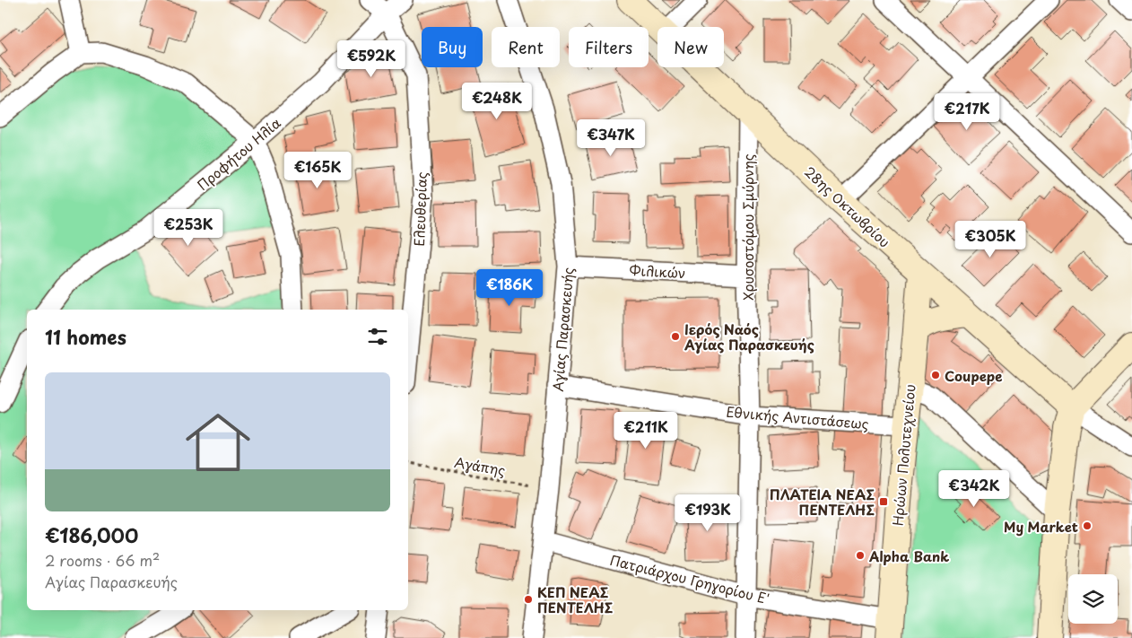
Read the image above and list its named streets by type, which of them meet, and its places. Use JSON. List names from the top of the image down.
{
  "streets": {
    "main road": ["28ης Οκτωβρίου", "Ηρώων Πολυτεχνείου"],
    "street": [
      "Προφήτου Ηλία",
      "Ελευθερίας",
      "Χρυσοστόμου Σμύρνης",
      "Φιλικών",
      "Αγίας Παρασκευής",
      "Εθνικής Αντιστάσεως",
      "Πατριάρχου Γρηγορίου Ε'"
    ],
    "path": ["Αγάπης"]
  },
  "crossings": [
    ["Προφήτου Ηλία", "Ελευθερίας"],
    ["28ης Οκτωβρίου", "Χρυσοστόμου Σμύρνης"],
    ["28ης Οκτωβρίου", "Ηρώων Πολυτεχνείου"],
    ["Χρυσοστόμου Σμύρνης", "Φιλικών"],
    ["Χρυσοστόμου Σμύρνης", "Εθνικής Αντιστάσεως"],
    ["Χρυσοστόμου Σμύρνης", "Πατριάρχου Γρηγορίου Ε'"],
    ["Φιλικών", "Αγίας Παρασκευής"],
    ["Αγίας Παρασκευής", "Εθνικής Αντιστάσεως"],
    ["Αγίας Παρασκευής", "Αγάπης"],
    ["Αγίας Παρασκευής", "Πατριάρχου Γρηγορίου Ε'"],
    ["Εθνικής Αντιστάσεως", "Ηρώων Πολυτεχνείου"],
    ["Ηρώων Πολυτεχνείου", "Πατριάρχου Γρηγορίου Ε'"]
  ],
  "places": {
    "other": [
      "Ιερός Ναός Αγίας Παρασκευής",
      "Coupepe",
      "My Market",
      "Alpha Bank",
      "ΚΕΠ ΝΕΑΣ ΠΕΝΤΕΛΗΣ"
    ],
    "transit": ["ΠΛΑΤΕΙΑ ΝΕΑΣ ΠΕΝΤΕΛΗΣ"]
  },
  "page": {
    "chip": [
      "Buy",
      "Rent",
      "Filters",
      "New"
    ],
    "price": [
      "€592K",
      "€248K",
      "€217K",
      "€347K",
      "€165K",
      "€253K",
      "€305K",
      "€186K",
      "€211K",
      "€342K",
      "€193K"
    ],
    "heading": "11 homes",
    "list": [
      {
        "name": "€186,000",
        "note": "2 rooms · 66 m² · Αγίας Παρασκευής"
      }
    ]
  }
}
